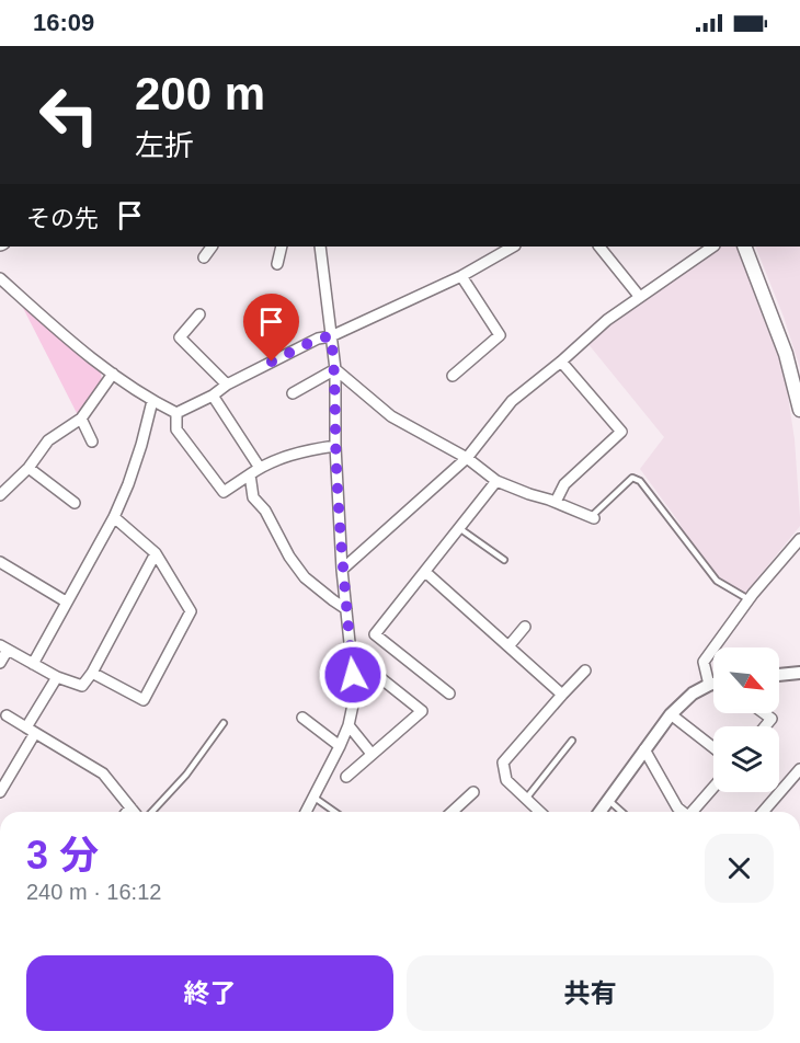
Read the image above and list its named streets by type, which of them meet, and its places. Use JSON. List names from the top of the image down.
{
  "north": "bottom right",
  "page": {
    "status": "16:09",
    "turn": ["200 m", "左折"],
    "then": "その先",
    "heading": ["3 分", "240 m · 16:12"],
    "buttons": ["終了", "共有"]
  }
}
